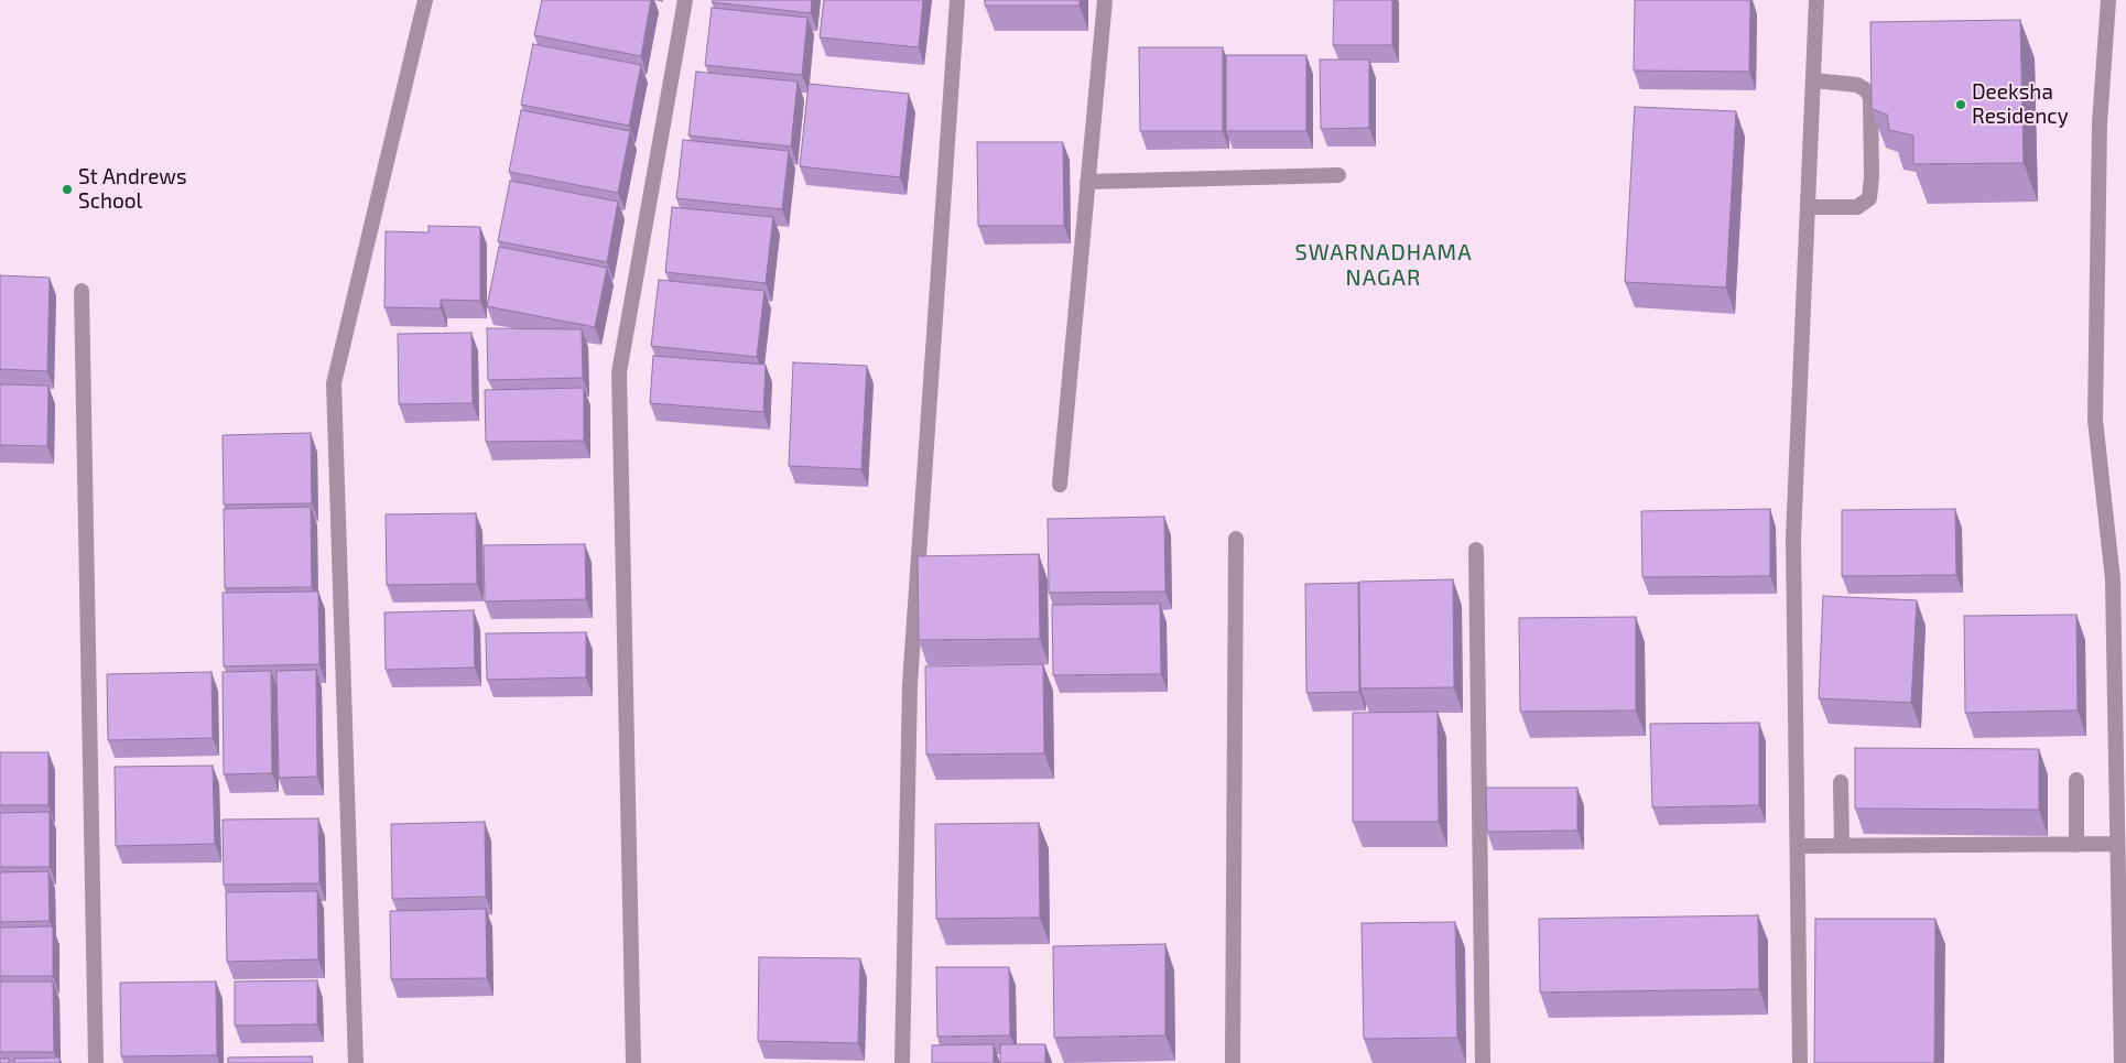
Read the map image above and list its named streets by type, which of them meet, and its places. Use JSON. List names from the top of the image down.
{
  "districts": ["SWARNADHAMA NAGAR"],
  "places": ["Deeksha Residency", "St Andrews School"]
}
